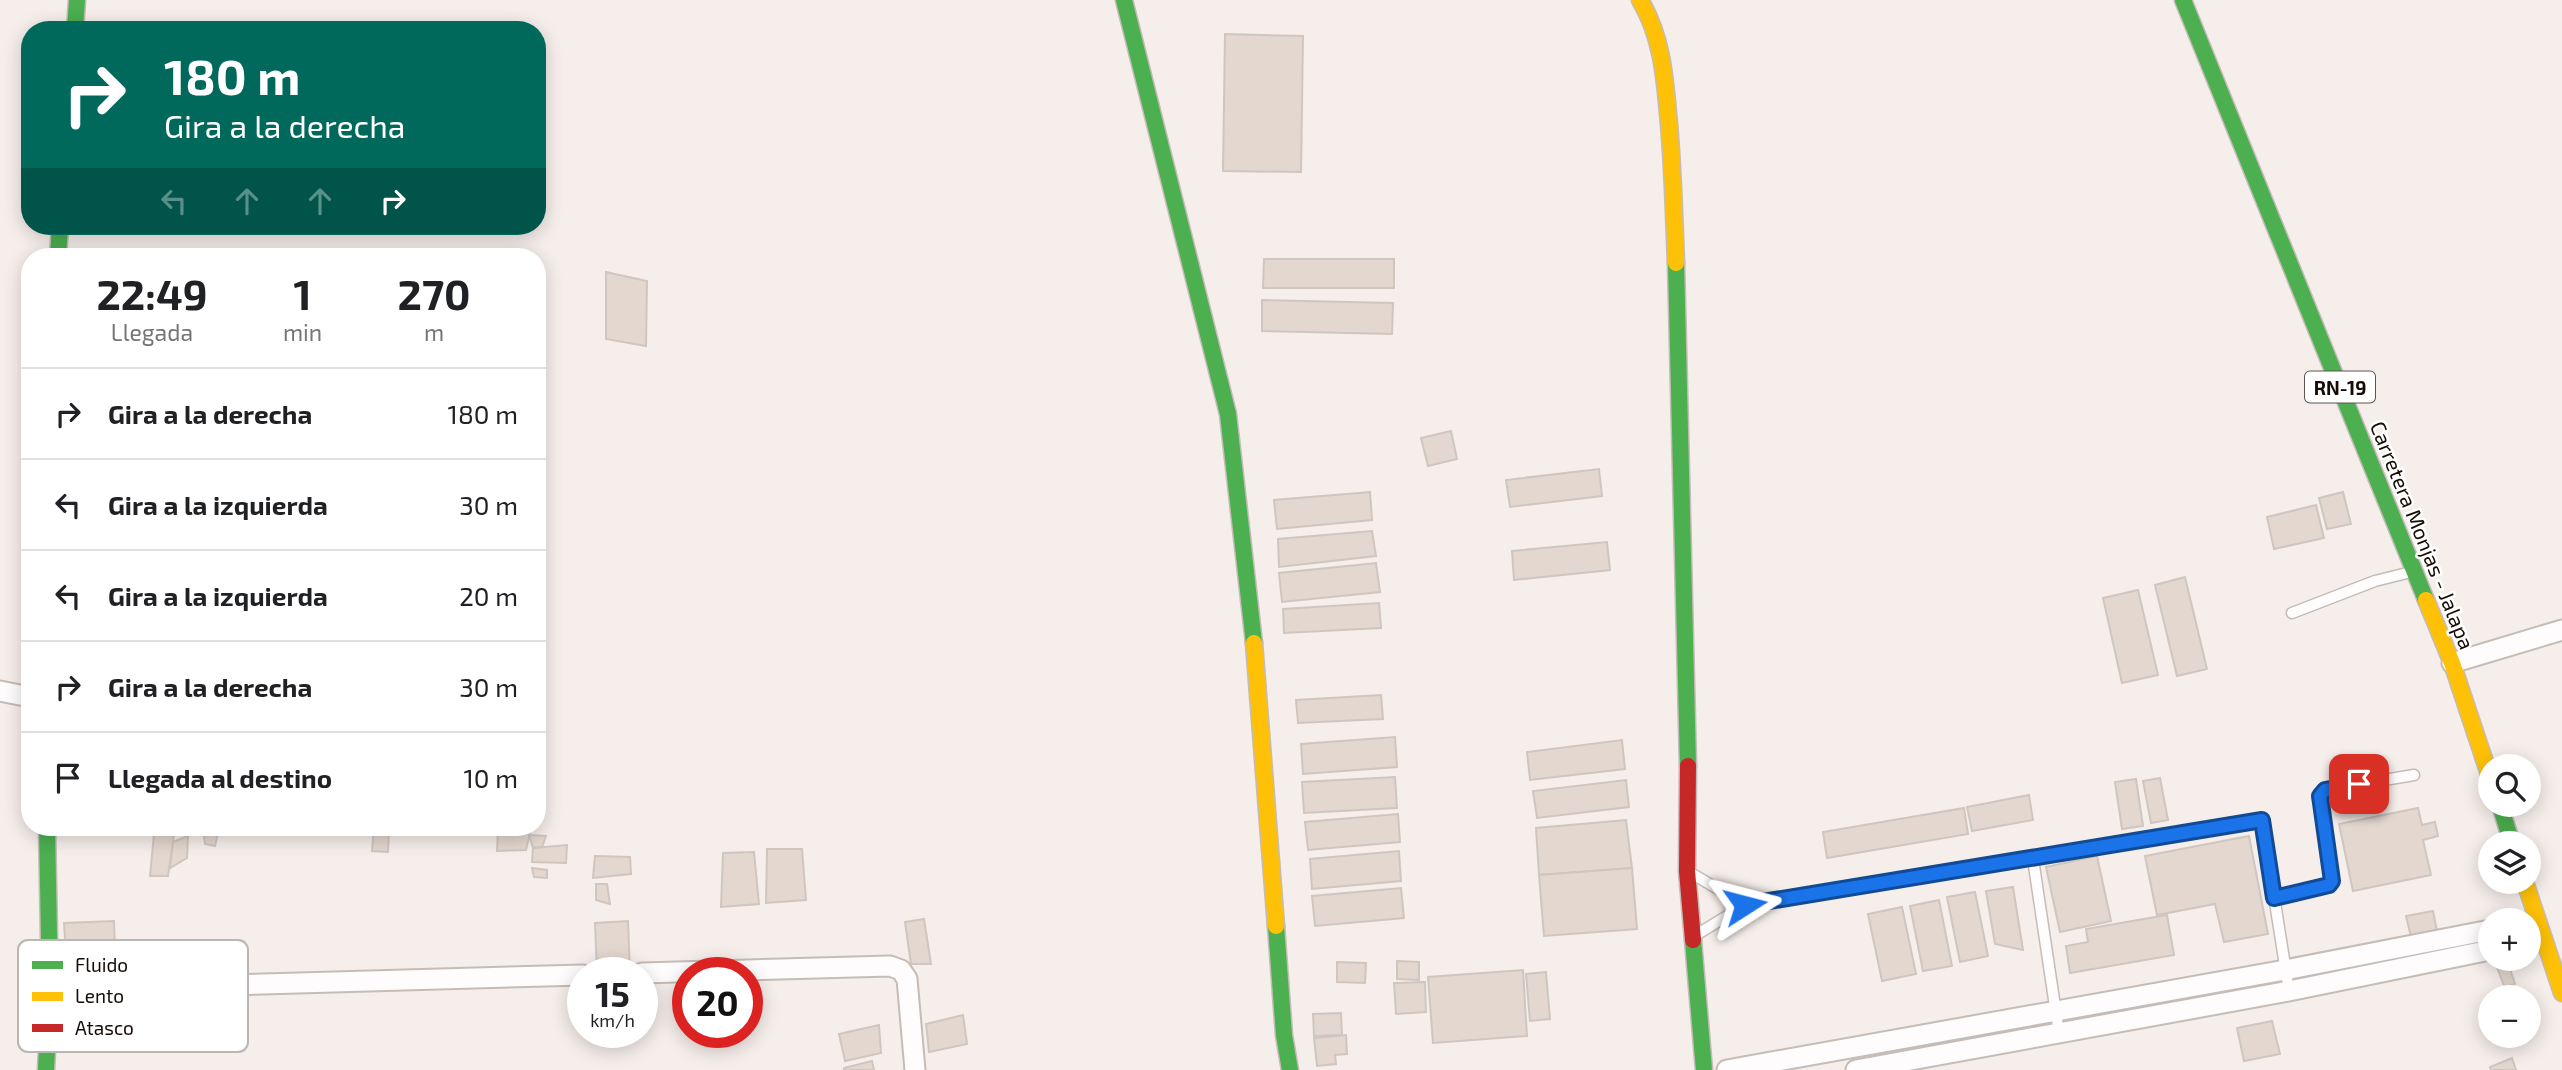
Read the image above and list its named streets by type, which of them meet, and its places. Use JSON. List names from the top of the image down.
{
  "streets": {
    "street": ["RN-19", "Carretera Monjas - Jalapa"]
  },
  "legend": ["Fluido", "Lento", "Atasco"],
  "page": {
    "turn": ["180 m", "Gira a la derecha"],
    "eta": [
      "22:49",
      "Llegada",
      "1",
      "min",
      "270",
      "m"
    ],
    "list": [
      {
        "name": "Gira a la derecha",
        "value": "180 m"
      },
      {
        "name": "Gira a la izquierda",
        "value": "30 m"
      },
      {
        "name": "Gira a la izquierda",
        "value": "20 m"
      },
      {
        "name": "Gira a la derecha",
        "value": "30 m"
      },
      {
        "name": "Llegada al destino",
        "value": "10 m"
      }
    ],
    "map_buttons": ["+", "−"],
    "speed": "15 km/h",
    "limit": "20"
  }
}
